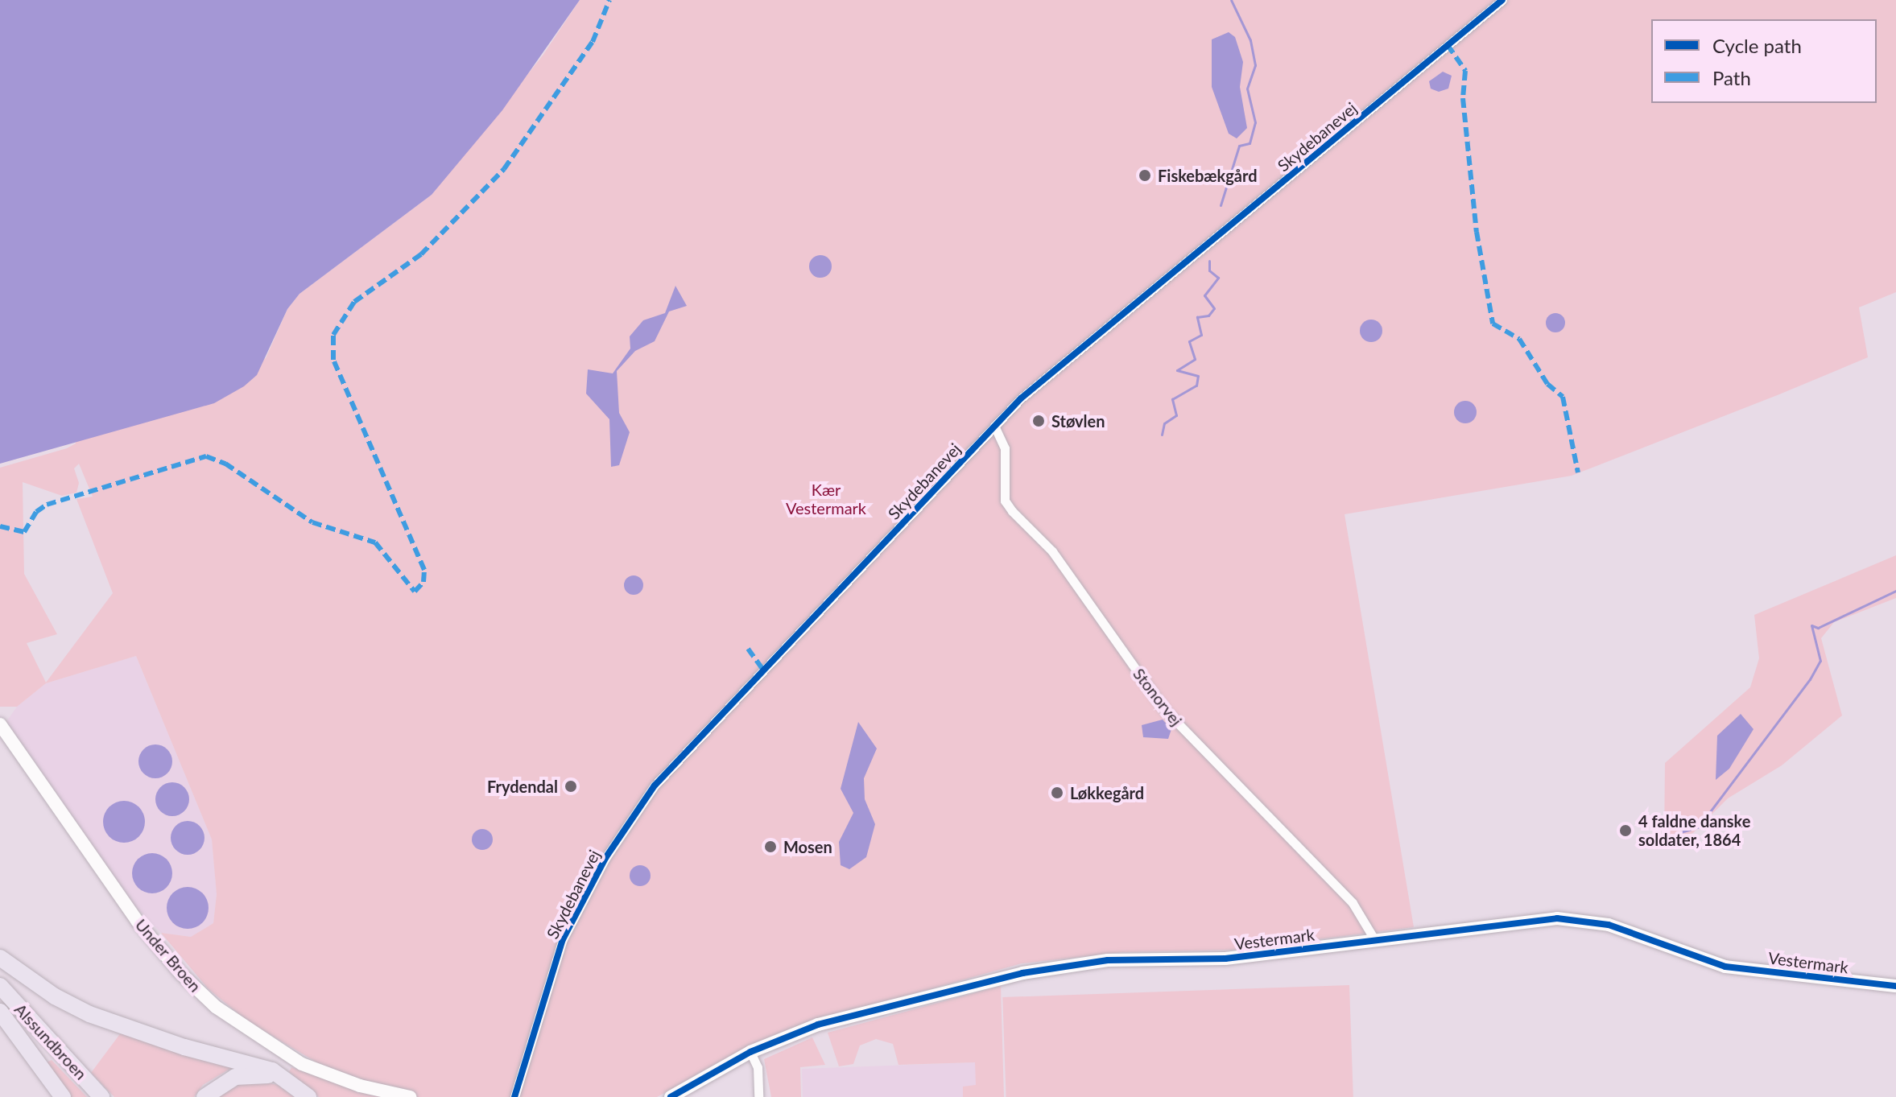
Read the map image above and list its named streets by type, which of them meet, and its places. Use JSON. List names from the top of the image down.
{
  "streets": {
    "highway": ["Alssundbroen"],
    "street": [
      "Skydebanevej",
      "Stonorvej",
      "Vestermark",
      "Under Broen"
    ]
  },
  "crossings": [
    ["Skydebanevej", "Stonorvej"],
    ["Stonorvej", "Vestermark"]
  ],
  "parks": ["Kær Vestermark"],
  "places": [
    "Fiskebækgård",
    "Støvlen",
    "Frydendal",
    "Løkkegård",
    "4 faldne danske soldater, 1864",
    "Mosen"
  ],
  "legend": ["Cycle path", "Path"]
}
